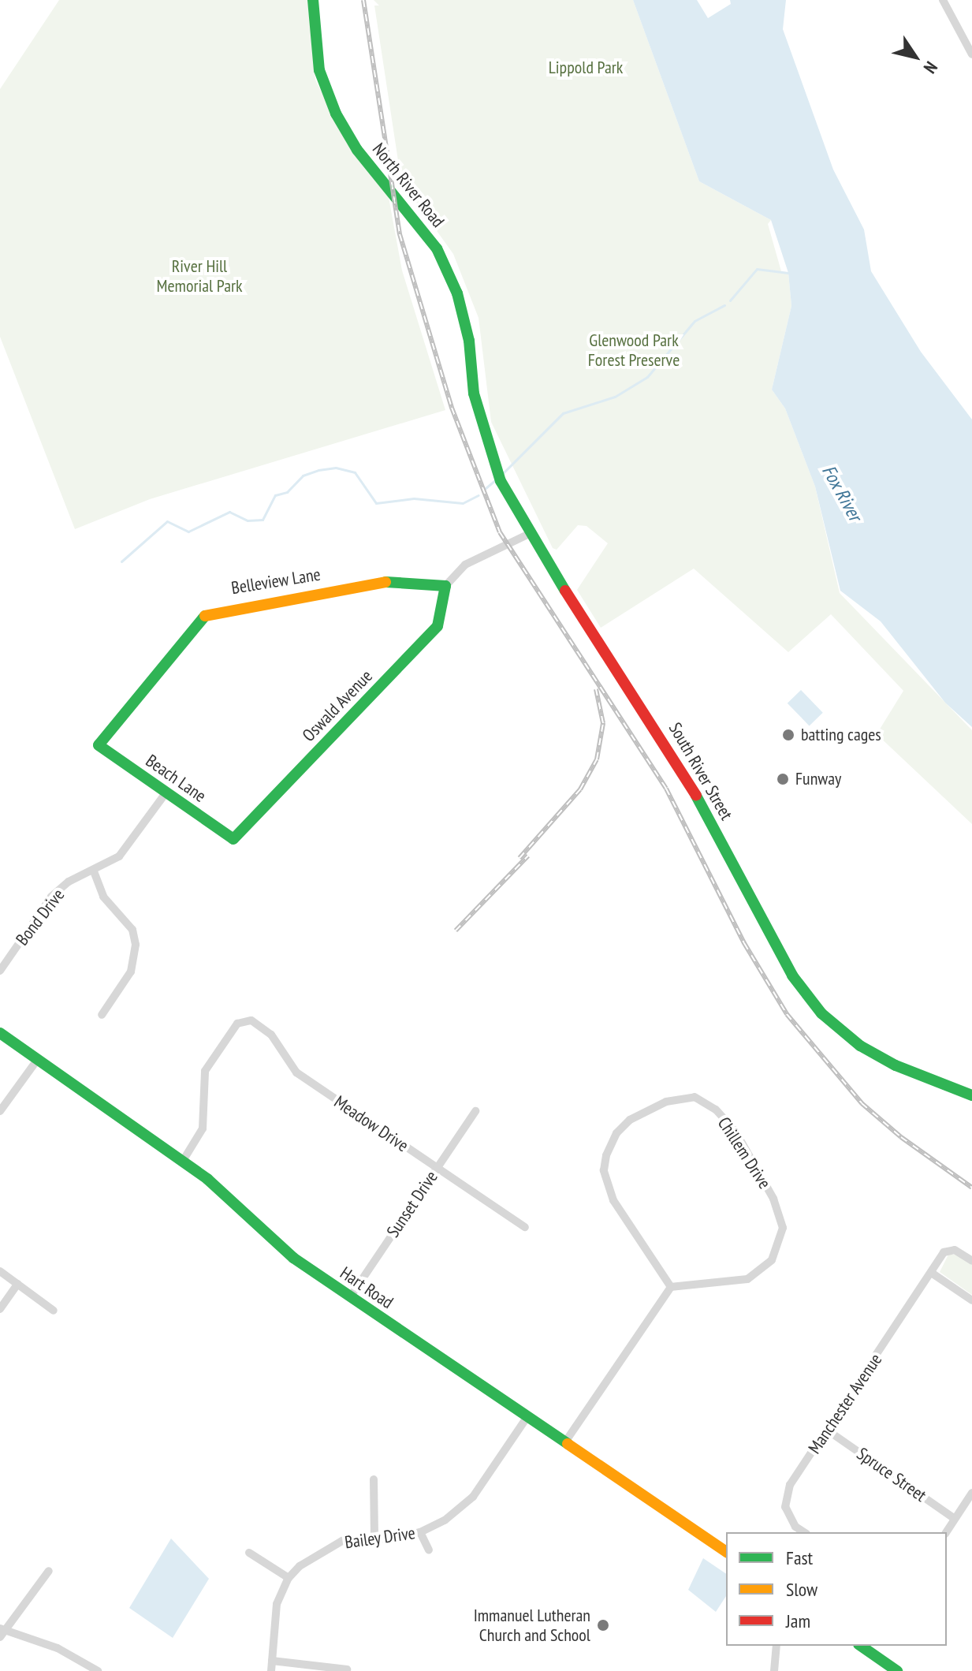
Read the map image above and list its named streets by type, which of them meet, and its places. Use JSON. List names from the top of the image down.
{
  "streets": {
    "street": [
      "North River Road",
      "Belleview Lane",
      "Oswald Avenue",
      "South River Street",
      "Beach Lane",
      "Bond Drive",
      "Meadow Drive",
      "Chillem Drive",
      "Sunset Drive",
      "Hart Road",
      "Manchester Avenue",
      "Spruce Street",
      "Bailey Drive"
    ]
  },
  "crossings": [
    ["North River Road", "South River Street"],
    ["Belleview Lane", "Oswald Avenue"],
    ["Belleview Lane", "Beach Lane"],
    ["Oswald Avenue", "Beach Lane"],
    ["Beach Lane", "Bond Drive"],
    ["Meadow Drive", "Sunset Drive"],
    ["Meadow Drive", "Hart Road"],
    ["Sunset Drive", "Hart Road"],
    ["Hart Road", "Bailey Drive"],
    ["Manchester Avenue", "Spruce Street"]
  ],
  "water": ["Fox River"],
  "parks": ["Lippold Park", "River Hill Memorial Park", "Glenwood Park Forest Preserve"],
  "places": ["batting cages", "Funway", "Immanuel Lutheran Church and School"],
  "legend": ["Fast", "Slow", "Jam"],
  "north": "bottom right"
}
